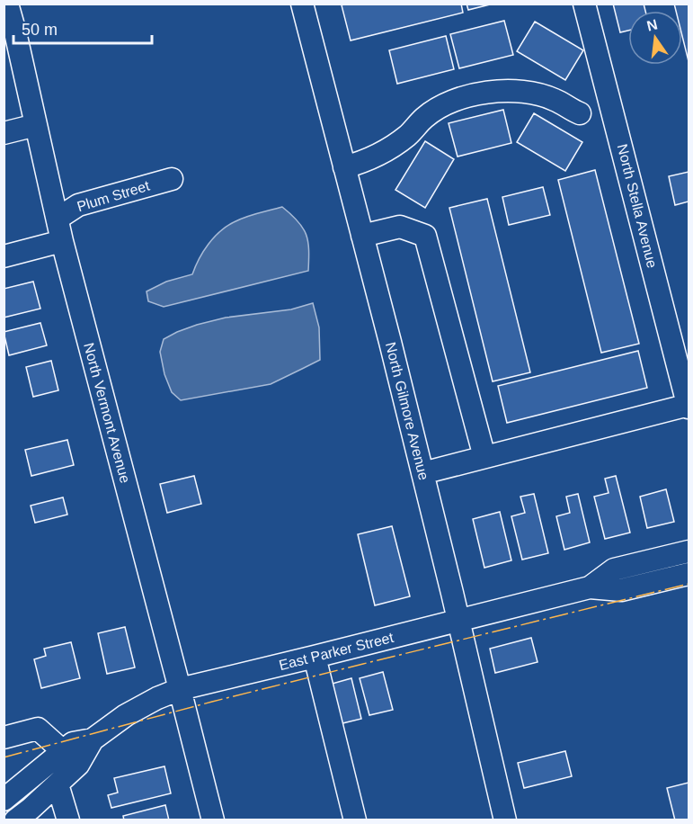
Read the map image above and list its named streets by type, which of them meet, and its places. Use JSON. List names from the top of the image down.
{
  "streets": {
    "street": [
      "Plum Street",
      "North Stella Avenue",
      "North Gilmore Avenue",
      "North Vermont Avenue",
      "East Parker Street"
    ]
  },
  "crossings": [
    ["Plum Street", "North Vermont Avenue"],
    ["North Gilmore Avenue", "East Parker Street"],
    ["North Vermont Avenue", "East Parker Street"]
  ],
  "scale_bar": "50 m",
  "north": "top"
}
